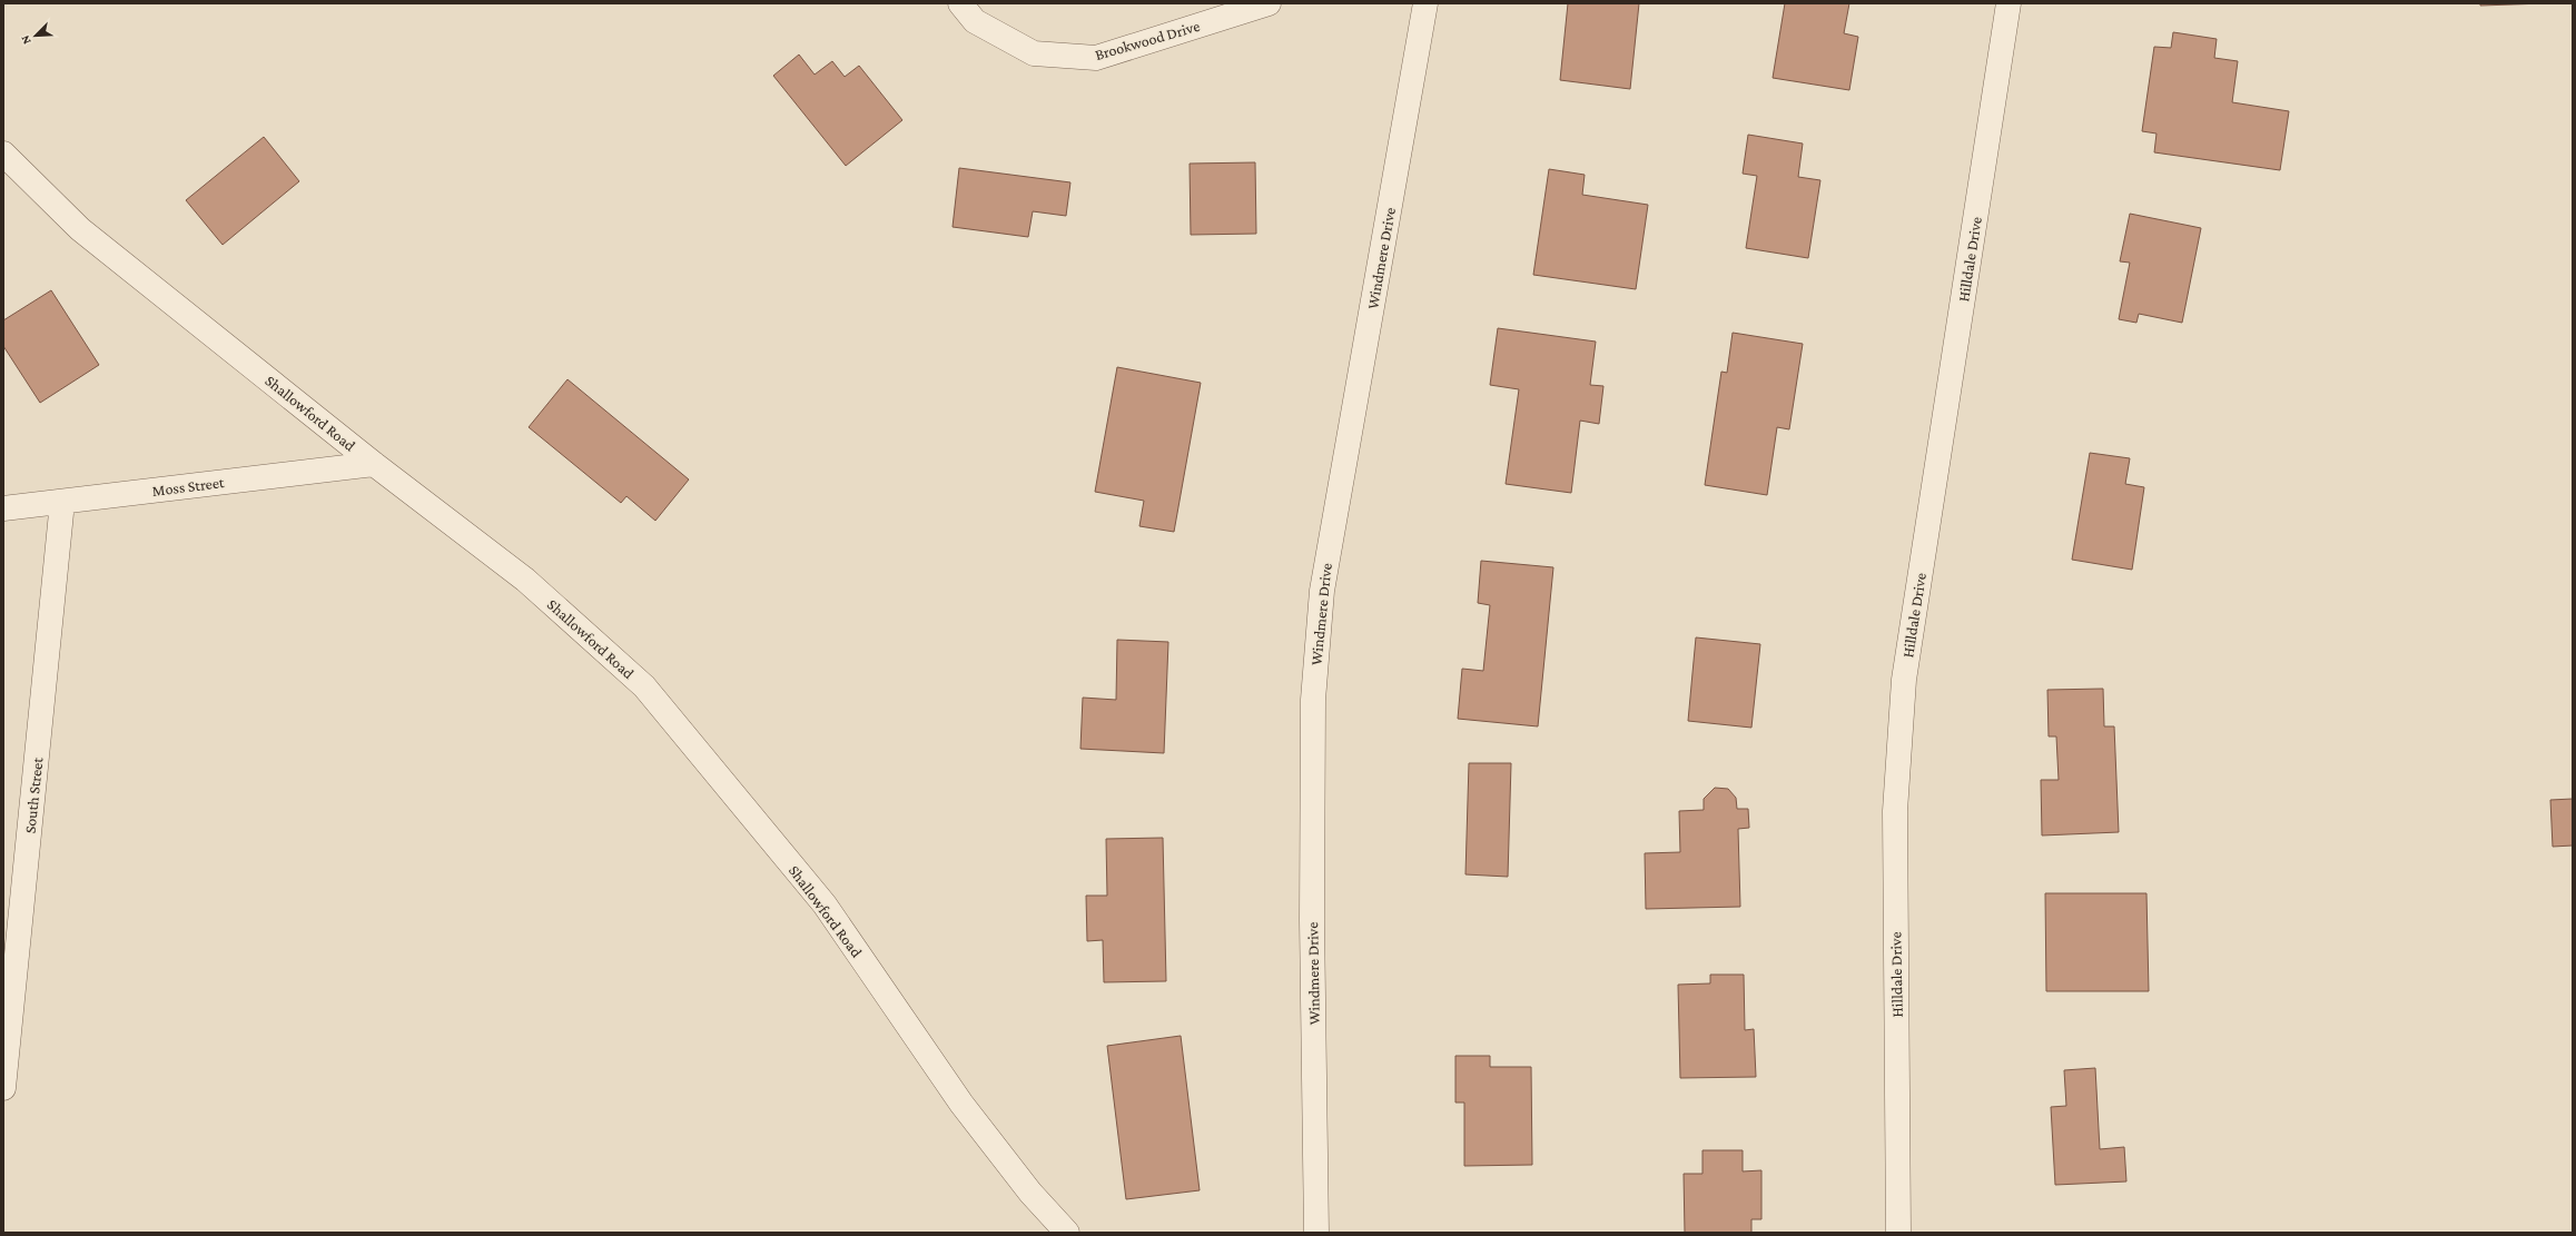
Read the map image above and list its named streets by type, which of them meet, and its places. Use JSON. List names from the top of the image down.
{
  "streets": {
    "street": [
      "Brookwood Drive",
      "Windmere Drive",
      "Hilldale Drive",
      "Shallowford Road",
      "Moss Street",
      "South Street"
    ]
  },
  "crossings": [
    ["Shallowford Road", "Moss Street"],
    ["Moss Street", "South Street"]
  ],
  "north": "bottom left"
}
